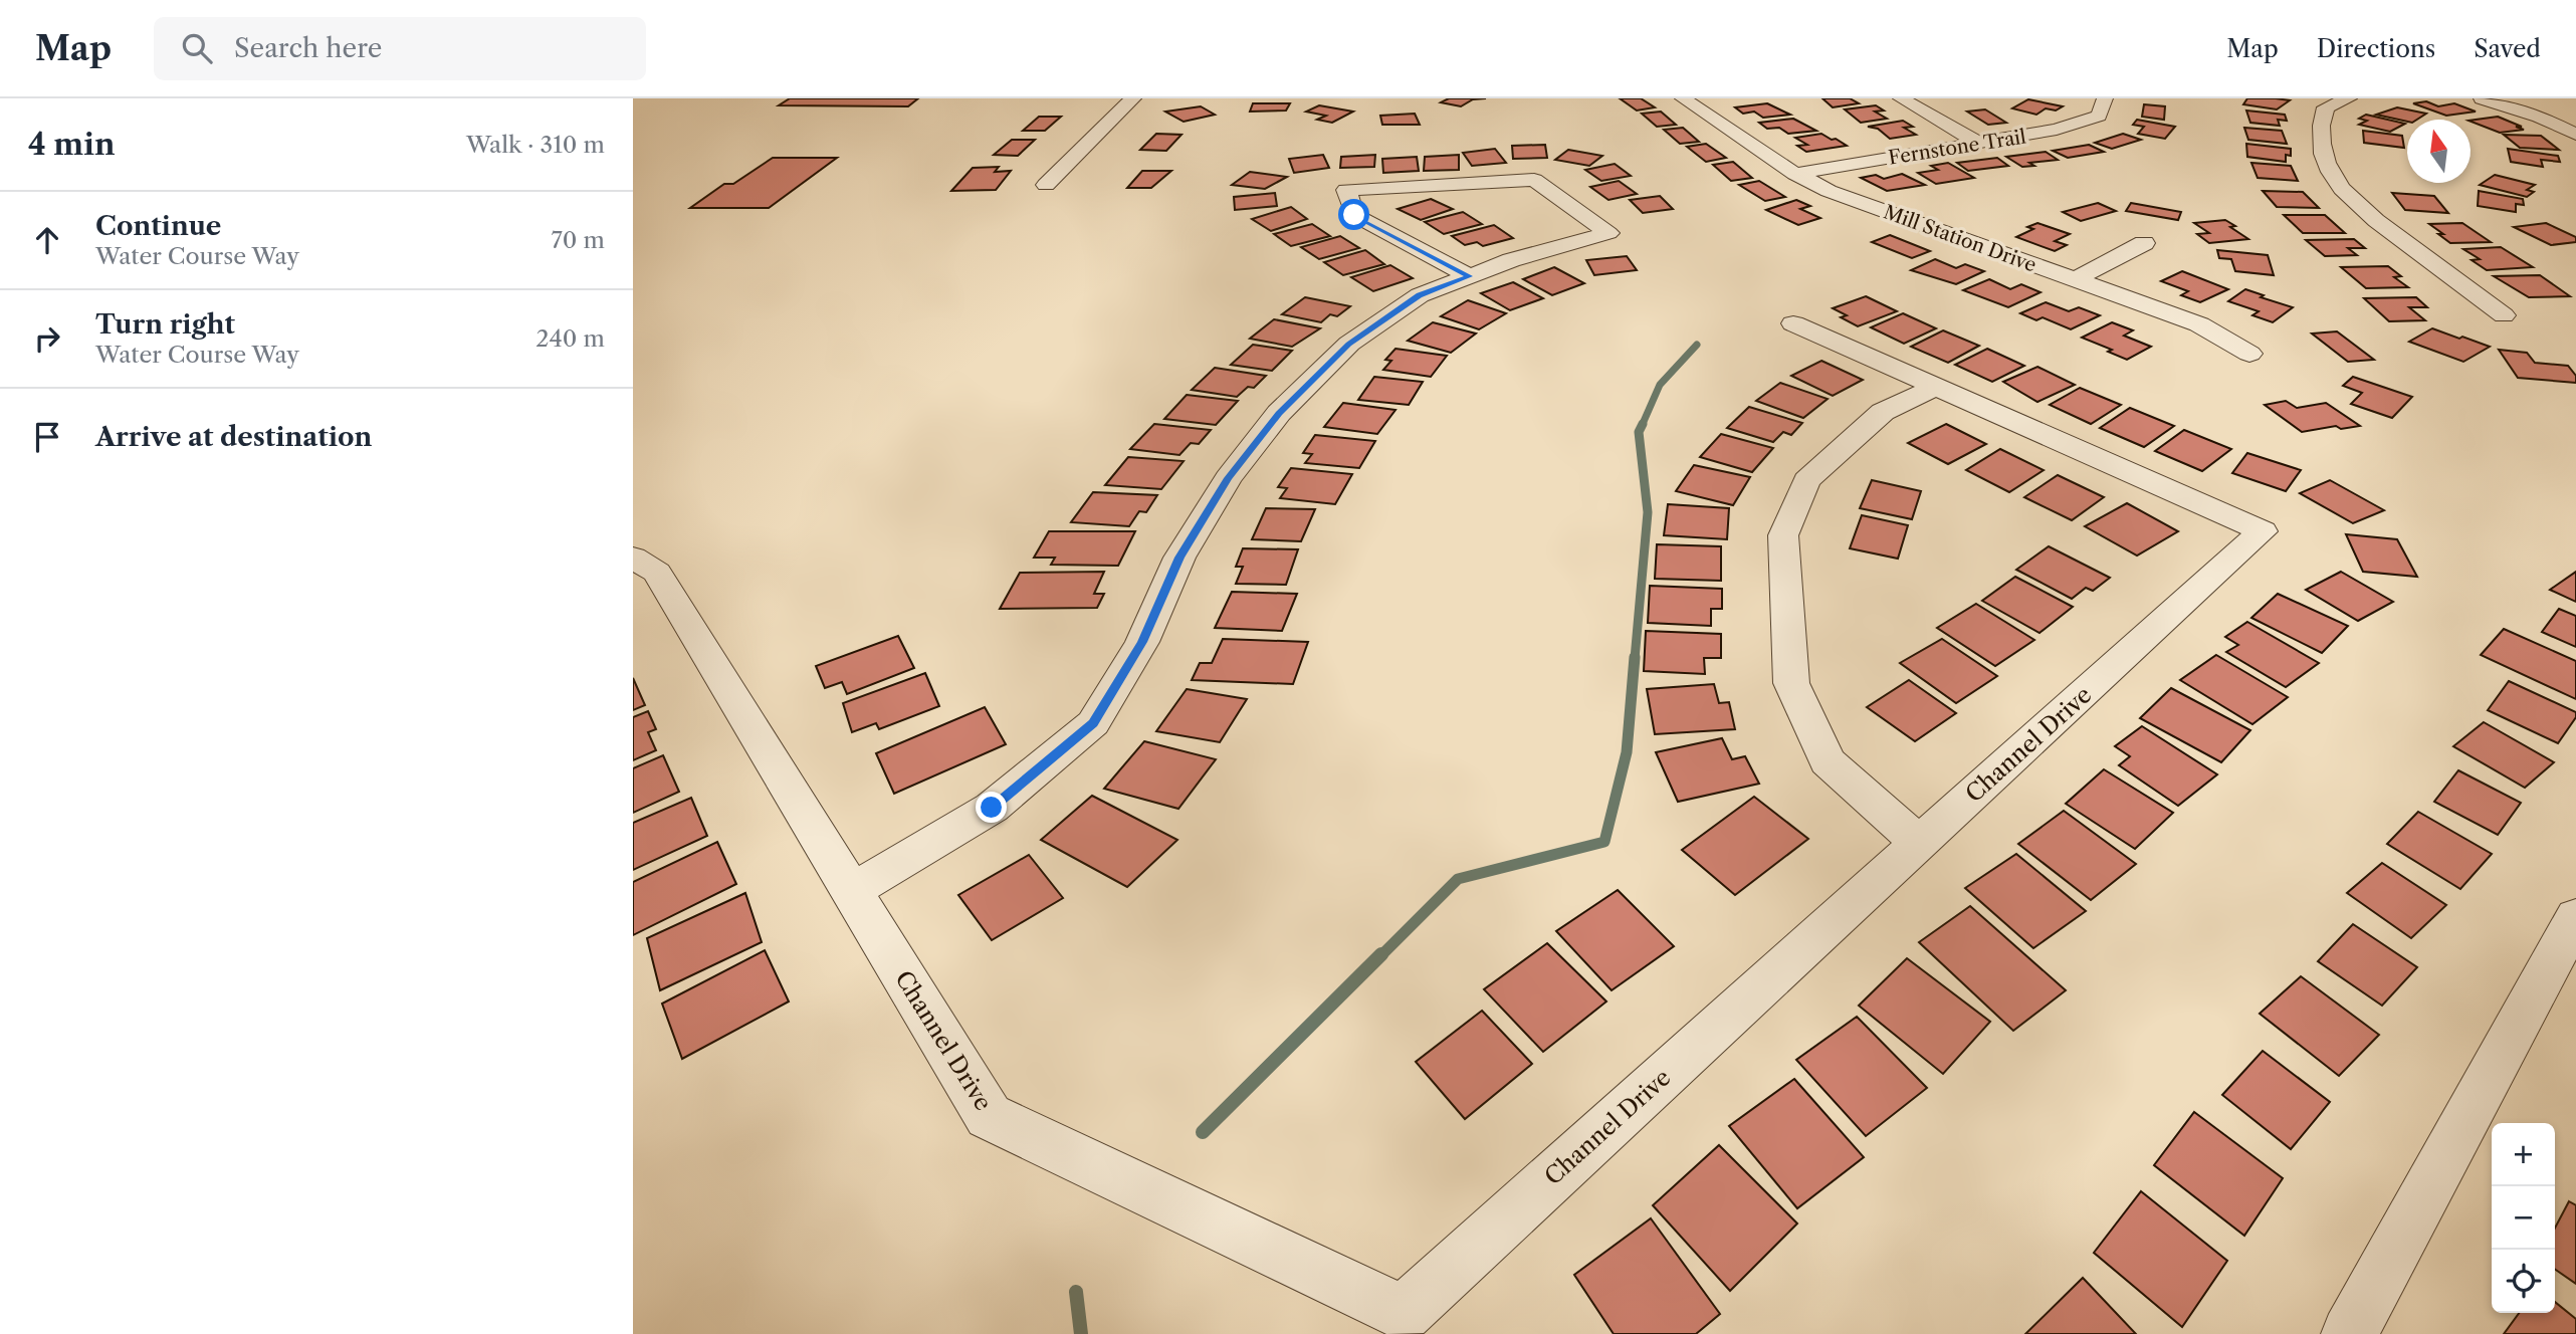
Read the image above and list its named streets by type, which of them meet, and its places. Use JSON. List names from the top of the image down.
{
  "streets": {
    "street": ["Fernstone Trail", "Mill Station Drive", "Channel Drive"]
  },
  "crossings": [
    ["Fernstone Trail", "Mill Station Drive"]
  ],
  "north": "top",
  "page": {
    "header": "Map",
    "search": "Search here",
    "nav": ["Map", "Directions", "Saved"],
    "heading": ["4 min", "Walk · 310 m"],
    "list": [
      ["Continue", "Water Course Way", "70 m"],
      ["Turn right", "Water Course Way", "240 m"],
      "Arrive at destination"
    ],
    "map_buttons": ["+", "−"]
  }
}
